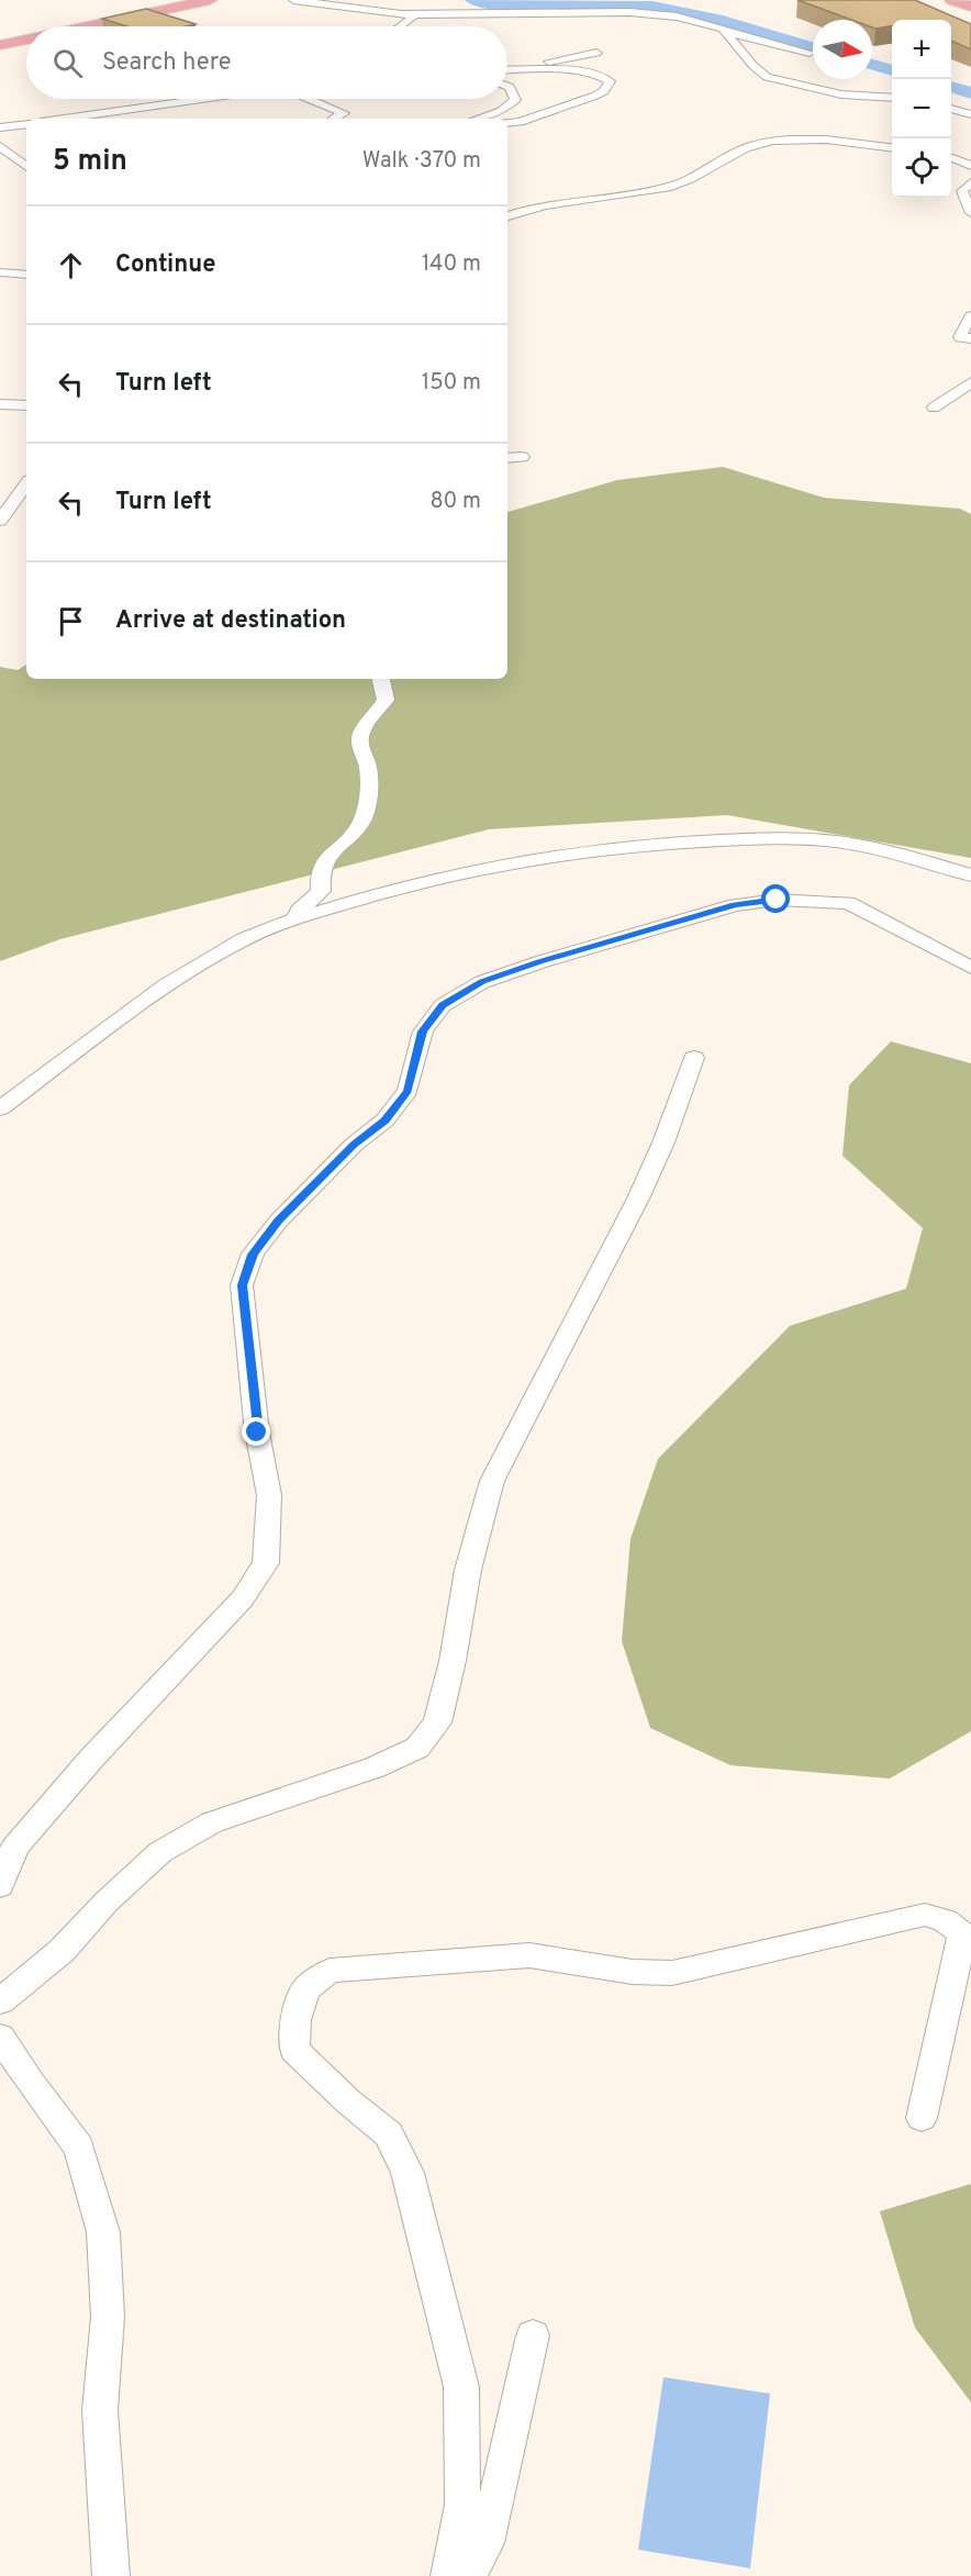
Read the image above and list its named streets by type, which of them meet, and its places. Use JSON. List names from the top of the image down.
{
  "north": "right",
  "page": {
    "map_buttons": ["+", "−"],
    "search": "Search here",
    "heading": ["5 min", "Walk · 370 m"],
    "list": [
      ["Continue", "140 m"],
      ["Turn left", "150 m"],
      ["Turn left", "80 m"],
      "Arrive at destination"
    ]
  }
}
